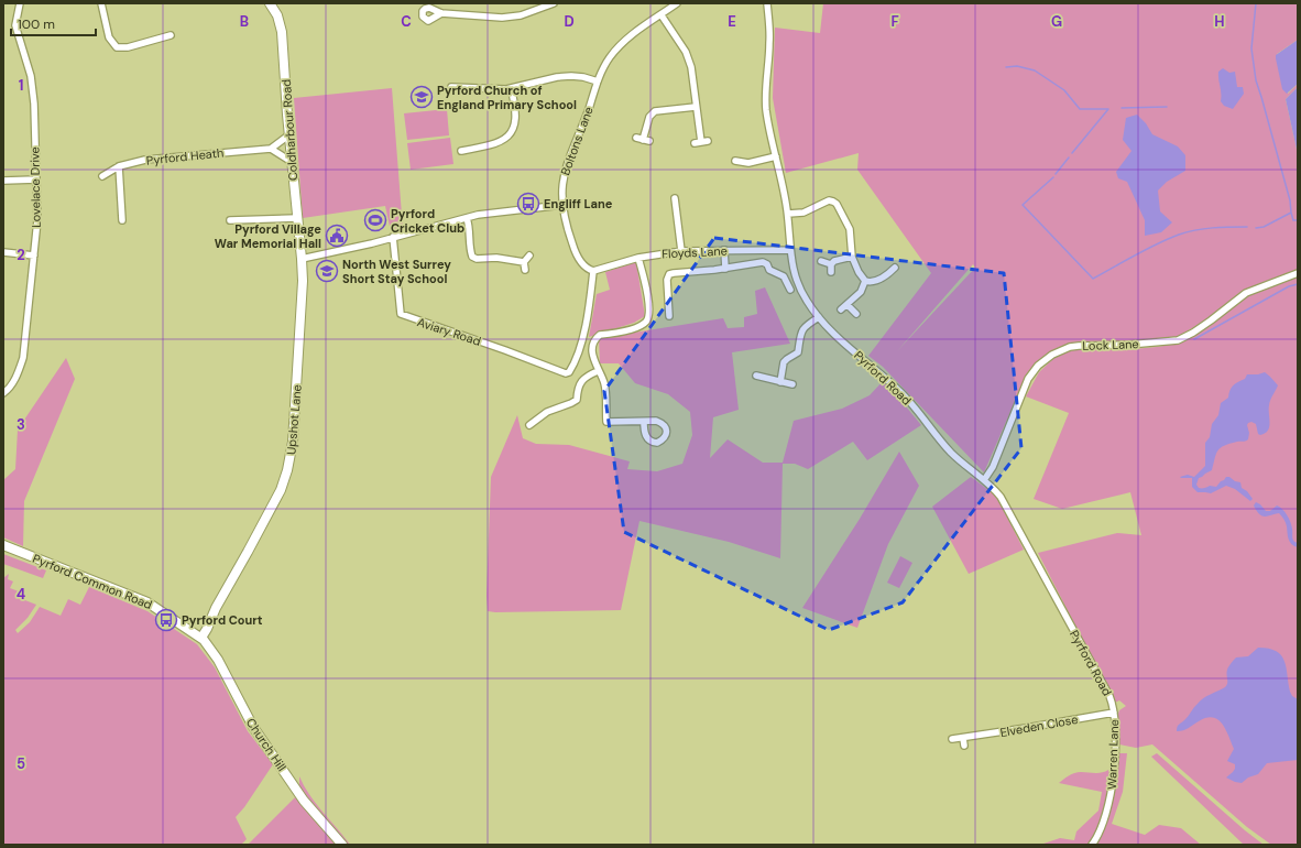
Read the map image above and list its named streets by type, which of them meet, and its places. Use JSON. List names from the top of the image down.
{
  "streets": {
    "main road": [
      "Coldharbour Road",
      "Upshot Lane",
      "Pyrford Common Road",
      "Church Hill"
    ],
    "street": [
      "Boltons Lane",
      "Pyrford Heath",
      "Lovelace Drive",
      "Floyds Lane",
      "Aviary Road",
      "Lock Lane",
      "Pyrford Road",
      "Elveden Close",
      "Warren Lane"
    ]
  },
  "crossings": [
    ["Coldharbour Road", "Upshot Lane"],
    ["Boltons Lane", "Floyds Lane"],
    ["Boltons Lane", "Aviary Road"],
    ["Floyds Lane", "Aviary Road"],
    ["Floyds Lane", "Pyrford Road"],
    ["Lock Lane", "Pyrford Road"],
    ["Pyrford Road", "Elveden Close"],
    ["Pyrford Road", "Warren Lane"],
    ["Upshot Lane", "Pyrford Common Road"],
    ["Upshot Lane", "Church Hill"],
    ["Pyrford Common Road", "Church Hill"],
    ["Elveden Close", "Warren Lane"]
  ],
  "places": {
    "school or university": ["Pyrford Church of England Primary School", "North West Surrey Short Stay School"],
    "bus stop": ["Engliff Lane", "Pyrford Court"],
    "sports": ["Pyrford Cricket Club"],
    "public building": ["Pyrford Village War Memorial Hall"]
  },
  "scale_bar": "100 m",
  "grid": {
    "columns": [
      "B",
      "C",
      "D",
      "E",
      "F",
      "G",
      "H"
    ],
    "rows": [
      "1",
      "2",
      "3",
      "4",
      "5"
    ]
  }
}
